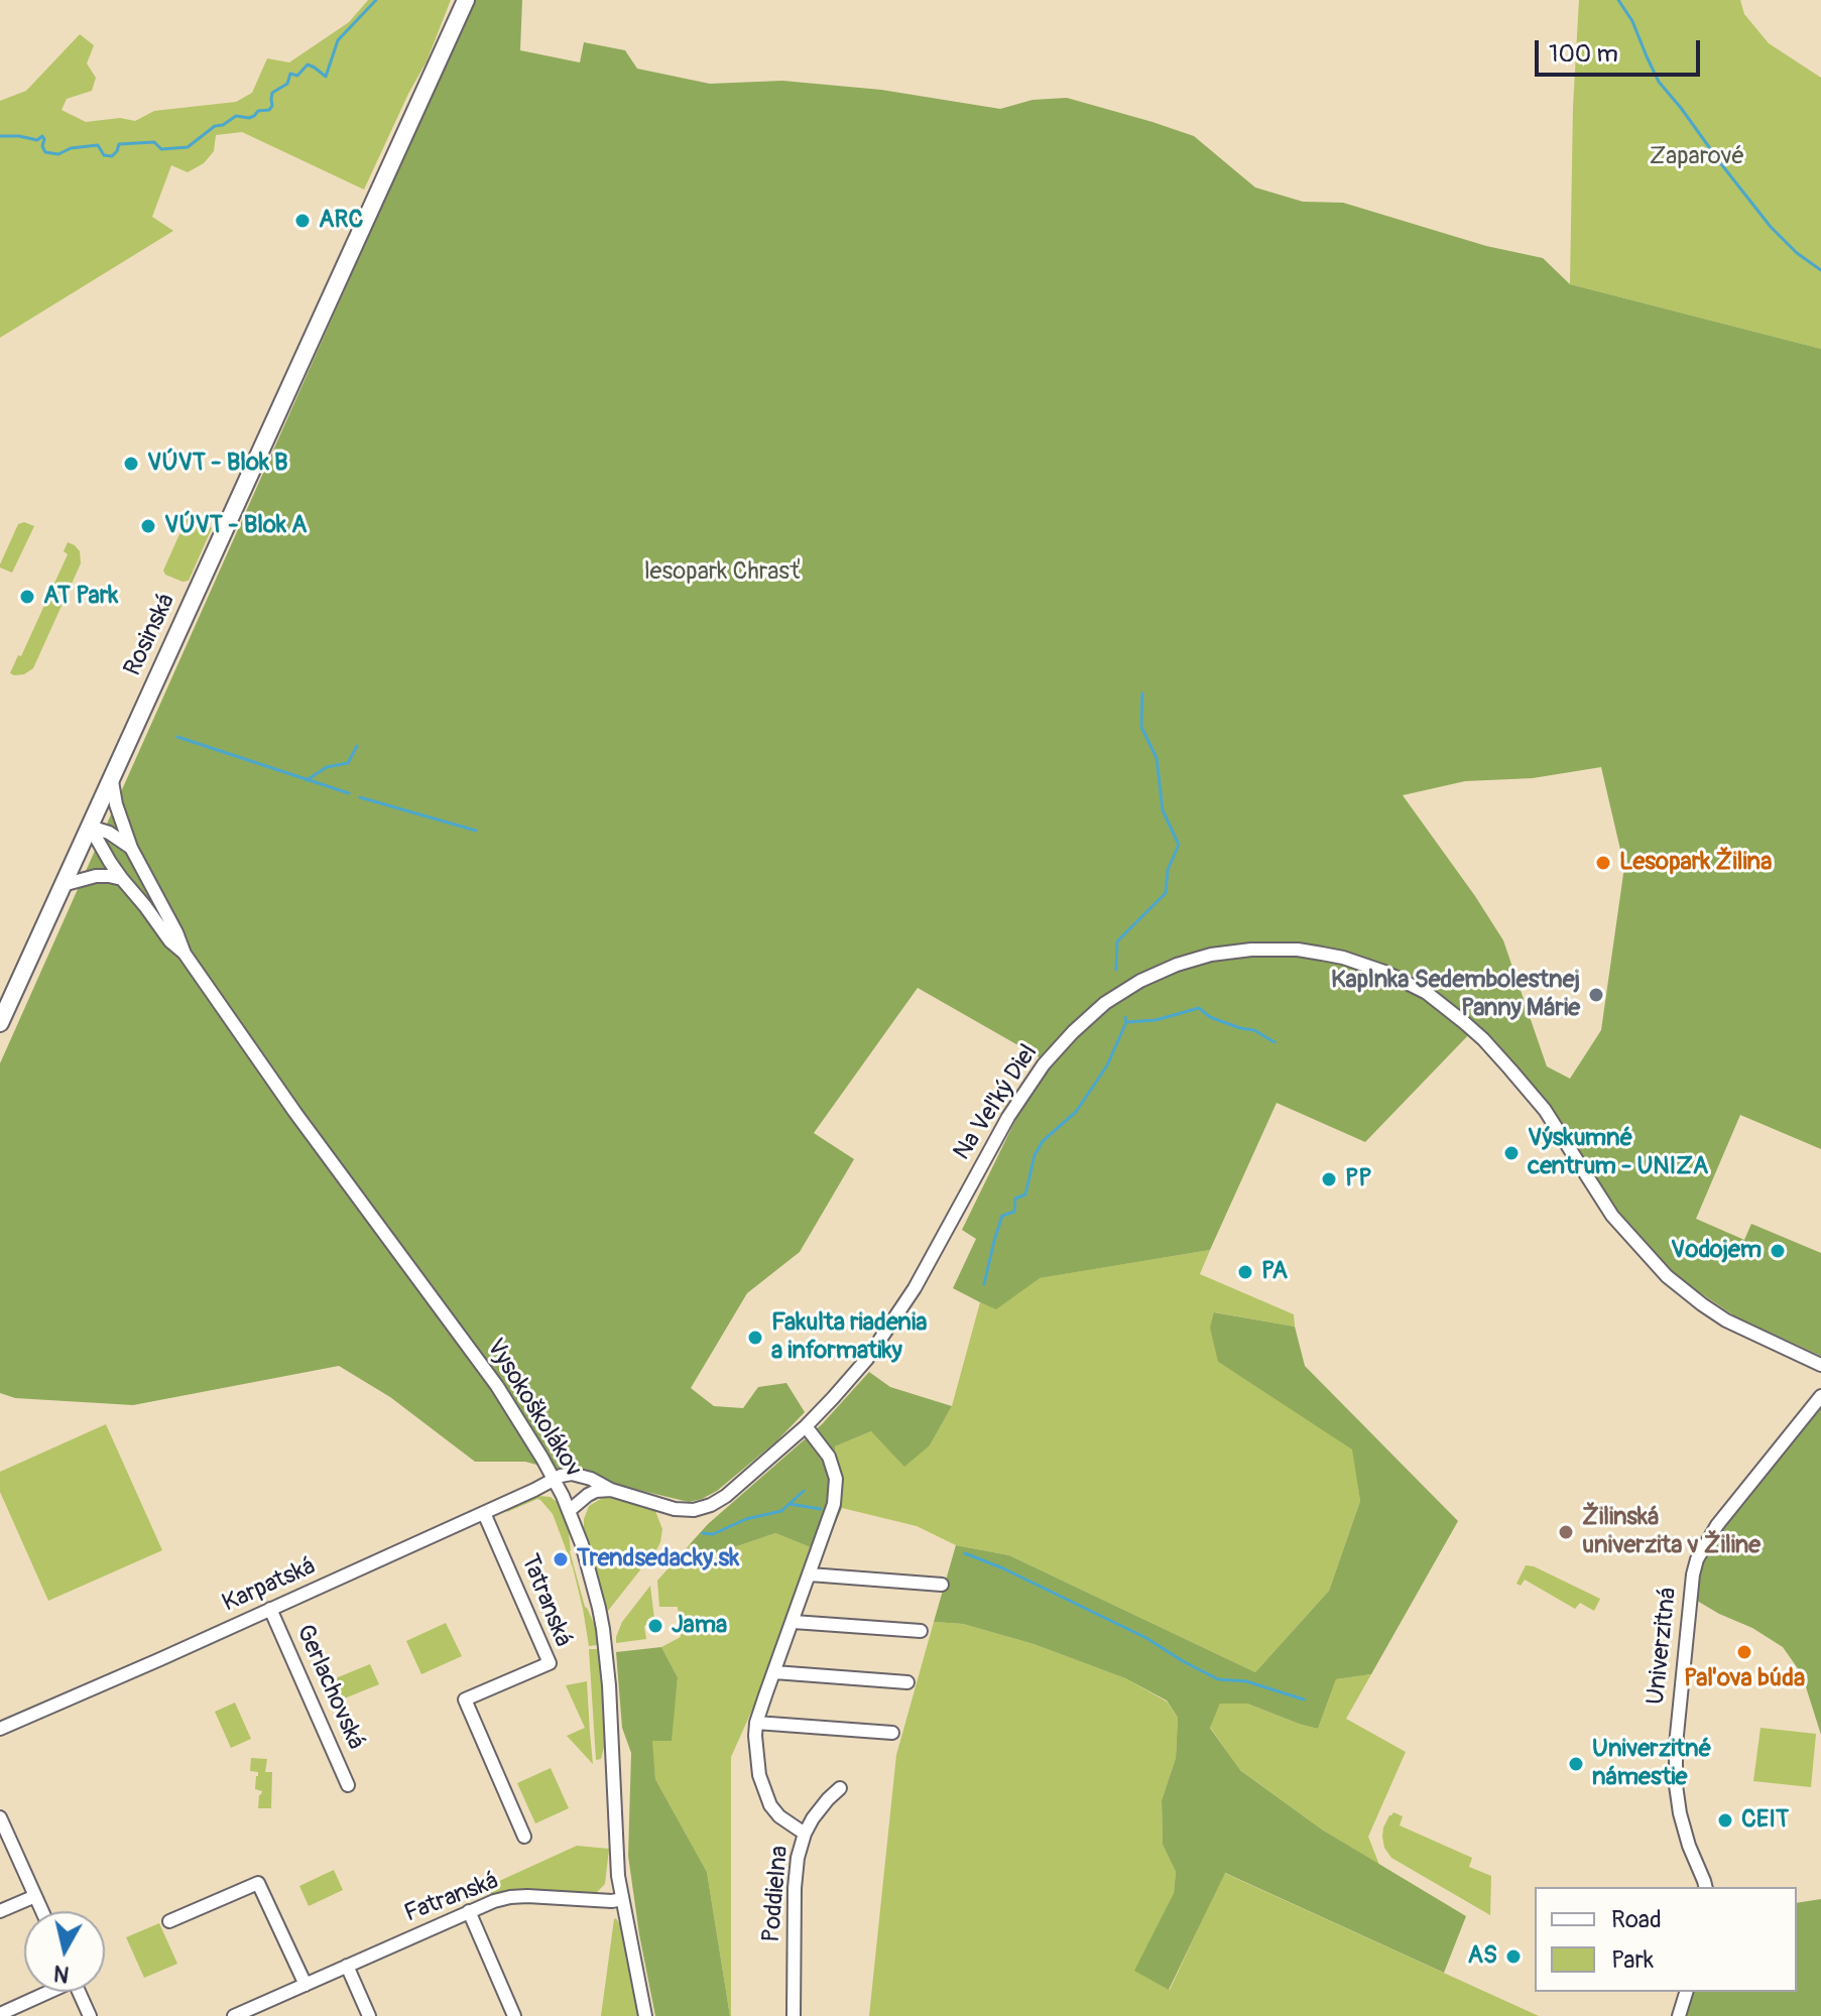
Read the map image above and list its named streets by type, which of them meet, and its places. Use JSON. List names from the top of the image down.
{
  "streets": {
    "street": [
      "Rosinská",
      "Na Veľký Diel",
      "Vysokoškolákov",
      "Karpatská",
      "Tatranská",
      "Univerzitná",
      "Gerlachovská",
      "Poddielna",
      "Fatranská"
    ]
  },
  "crossings": [
    ["Rosinská", "Vysokoškolákov"],
    ["Na Veľký Diel", "Vysokoškolákov"],
    ["Na Veľký Diel", "Karpatská"],
    ["Vysokoškolákov", "Karpatská"],
    ["Vysokoškolákov", "Fatranská"],
    ["Karpatská", "Tatranská"],
    ["Karpatská", "Gerlachovská"]
  ],
  "parks": ["Zaparové", "lesopark Chrasť"],
  "places": [
    "ARC",
    "VÚVT - Blok B",
    "VÚVT - Blok A",
    "AT Park",
    "Lesopark Žilina",
    "Kaplnka Sedembolestnej Panny Márie",
    "Výskumné centrum - UNIZA",
    "PP",
    "Vodojem",
    "PA",
    "Fakulta riadenia a informatiky",
    "Žilinská univerzita v Žiline",
    "Trendsedacky.sk",
    "Jama",
    "Paľova búda",
    "Univerzitné námestie",
    "CEIT",
    "AS"
  ],
  "legend": ["Road", "Park"],
  "scale_bar": "100 m",
  "north": "bottom"
}
